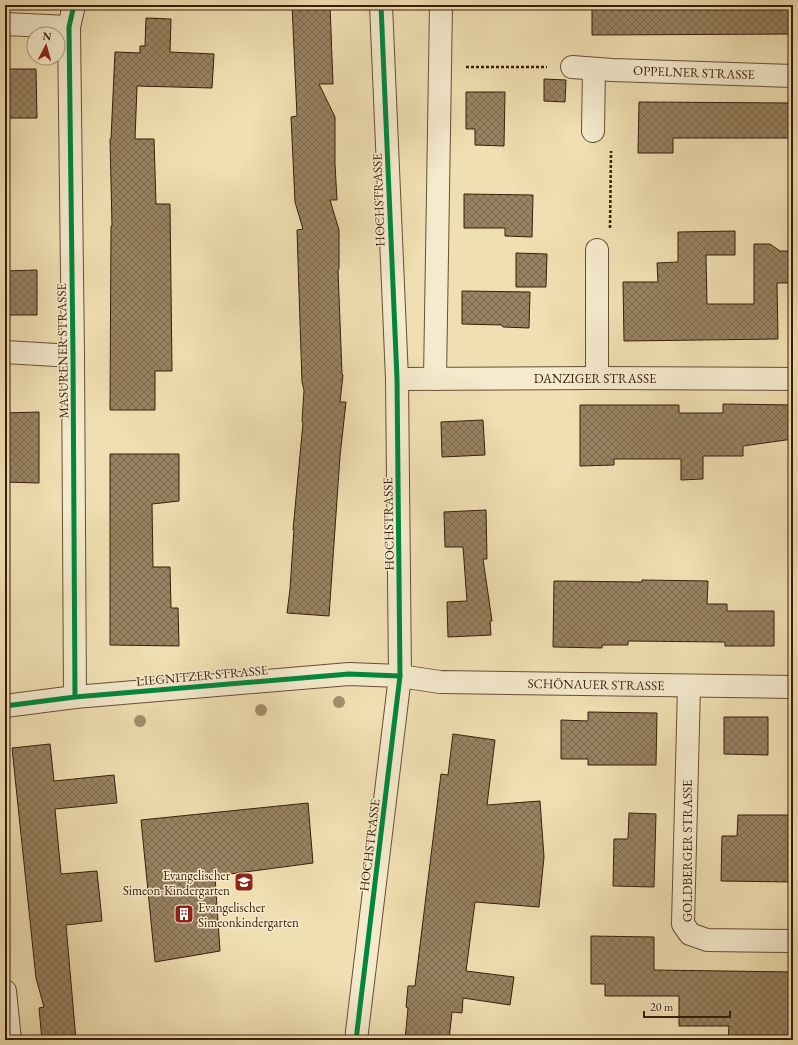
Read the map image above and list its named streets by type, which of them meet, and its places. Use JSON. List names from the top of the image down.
{
  "streets": {
    "street": [
      "OPPELNER STRASSE",
      "HOCHSTRASSE",
      "MASURENER STRASSE",
      "DANZIGER STRASSE",
      "LIEGNITZER STRASSE",
      "SCHÖNAUER STRASSE",
      "GOLDBERGER STRASSE"
    ]
  },
  "crossings": [
    ["HOCHSTRASSE", "DANZIGER STRASSE"],
    ["HOCHSTRASSE", "LIEGNITZER STRASSE"],
    ["HOCHSTRASSE", "SCHÖNAUER STRASSE"],
    ["MASURENER STRASSE", "LIEGNITZER STRASSE"],
    ["LIEGNITZER STRASSE", "SCHÖNAUER STRASSE"],
    ["SCHÖNAUER STRASSE", "GOLDBERGER STRASSE"]
  ],
  "places": {
    "school or university": ["Evangelischer Simeon-Kindergarten"],
    "building": ["Evangelischer Simeonkindergarten"]
  },
  "scale_bar": "20 m",
  "north": "top"
}
